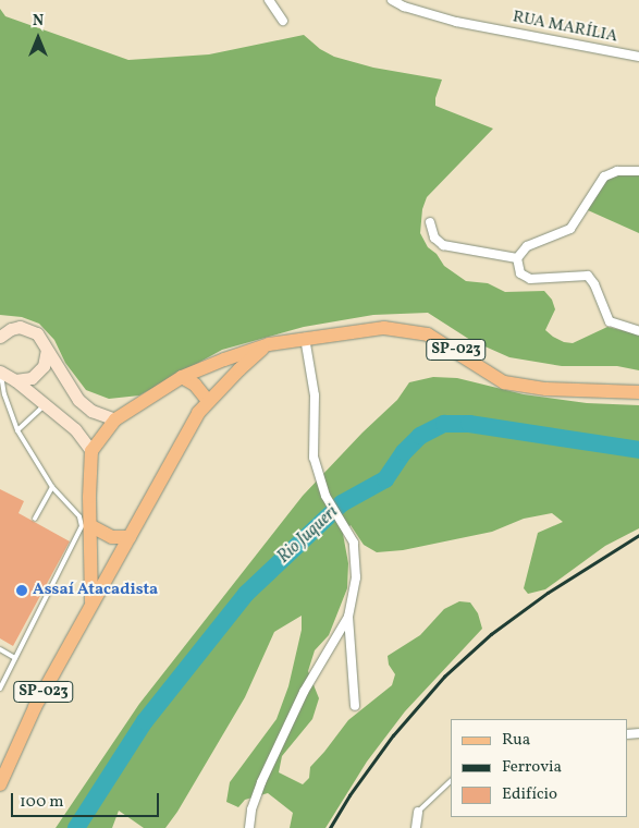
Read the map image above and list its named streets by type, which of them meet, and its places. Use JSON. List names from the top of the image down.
{
  "streets": {
    "main road": ["SP-023"],
    "street": ["RUA MARÍLIA"]
  },
  "water": ["Rio Juqueri"],
  "places": ["Assaí Atacadista"],
  "legend": ["Rua", "Ferrovia", "Edifício"],
  "scale_bar": "100 m",
  "north": "top"
}
